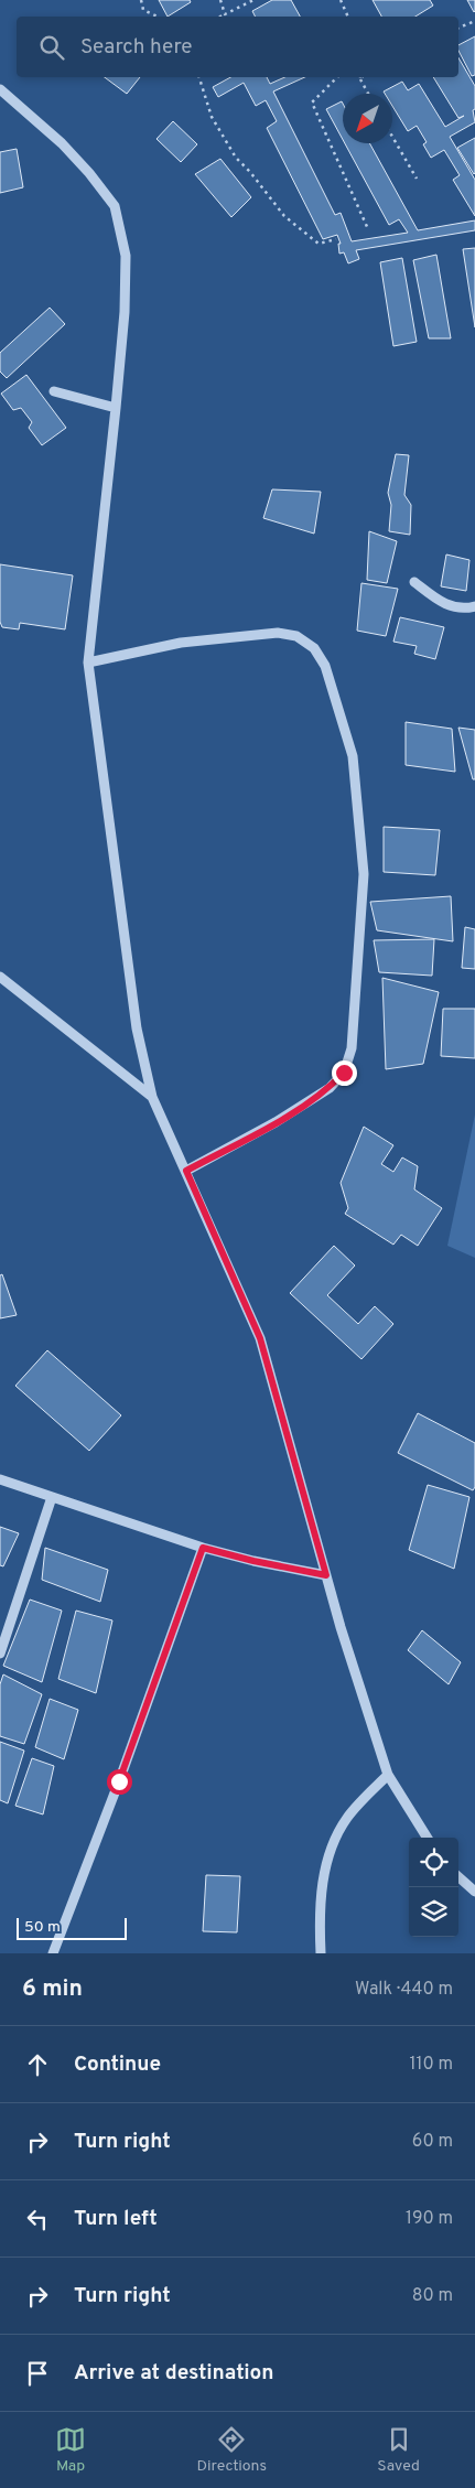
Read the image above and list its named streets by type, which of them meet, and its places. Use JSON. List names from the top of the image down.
{
  "scale_bar": "50 m",
  "north": "bottom left",
  "page": {
    "search": "Search here",
    "scale": "50 m",
    "heading": ["6 min", "Walk · 440 m"],
    "list": [
      ["Continue", "110 m"],
      ["Turn right", "60 m"],
      ["Turn left", "190 m"],
      ["Turn right", "80 m"],
      "Arrive at destination"
    ],
    "nav": ["Map", "Directions", "Saved"]
  }
}
